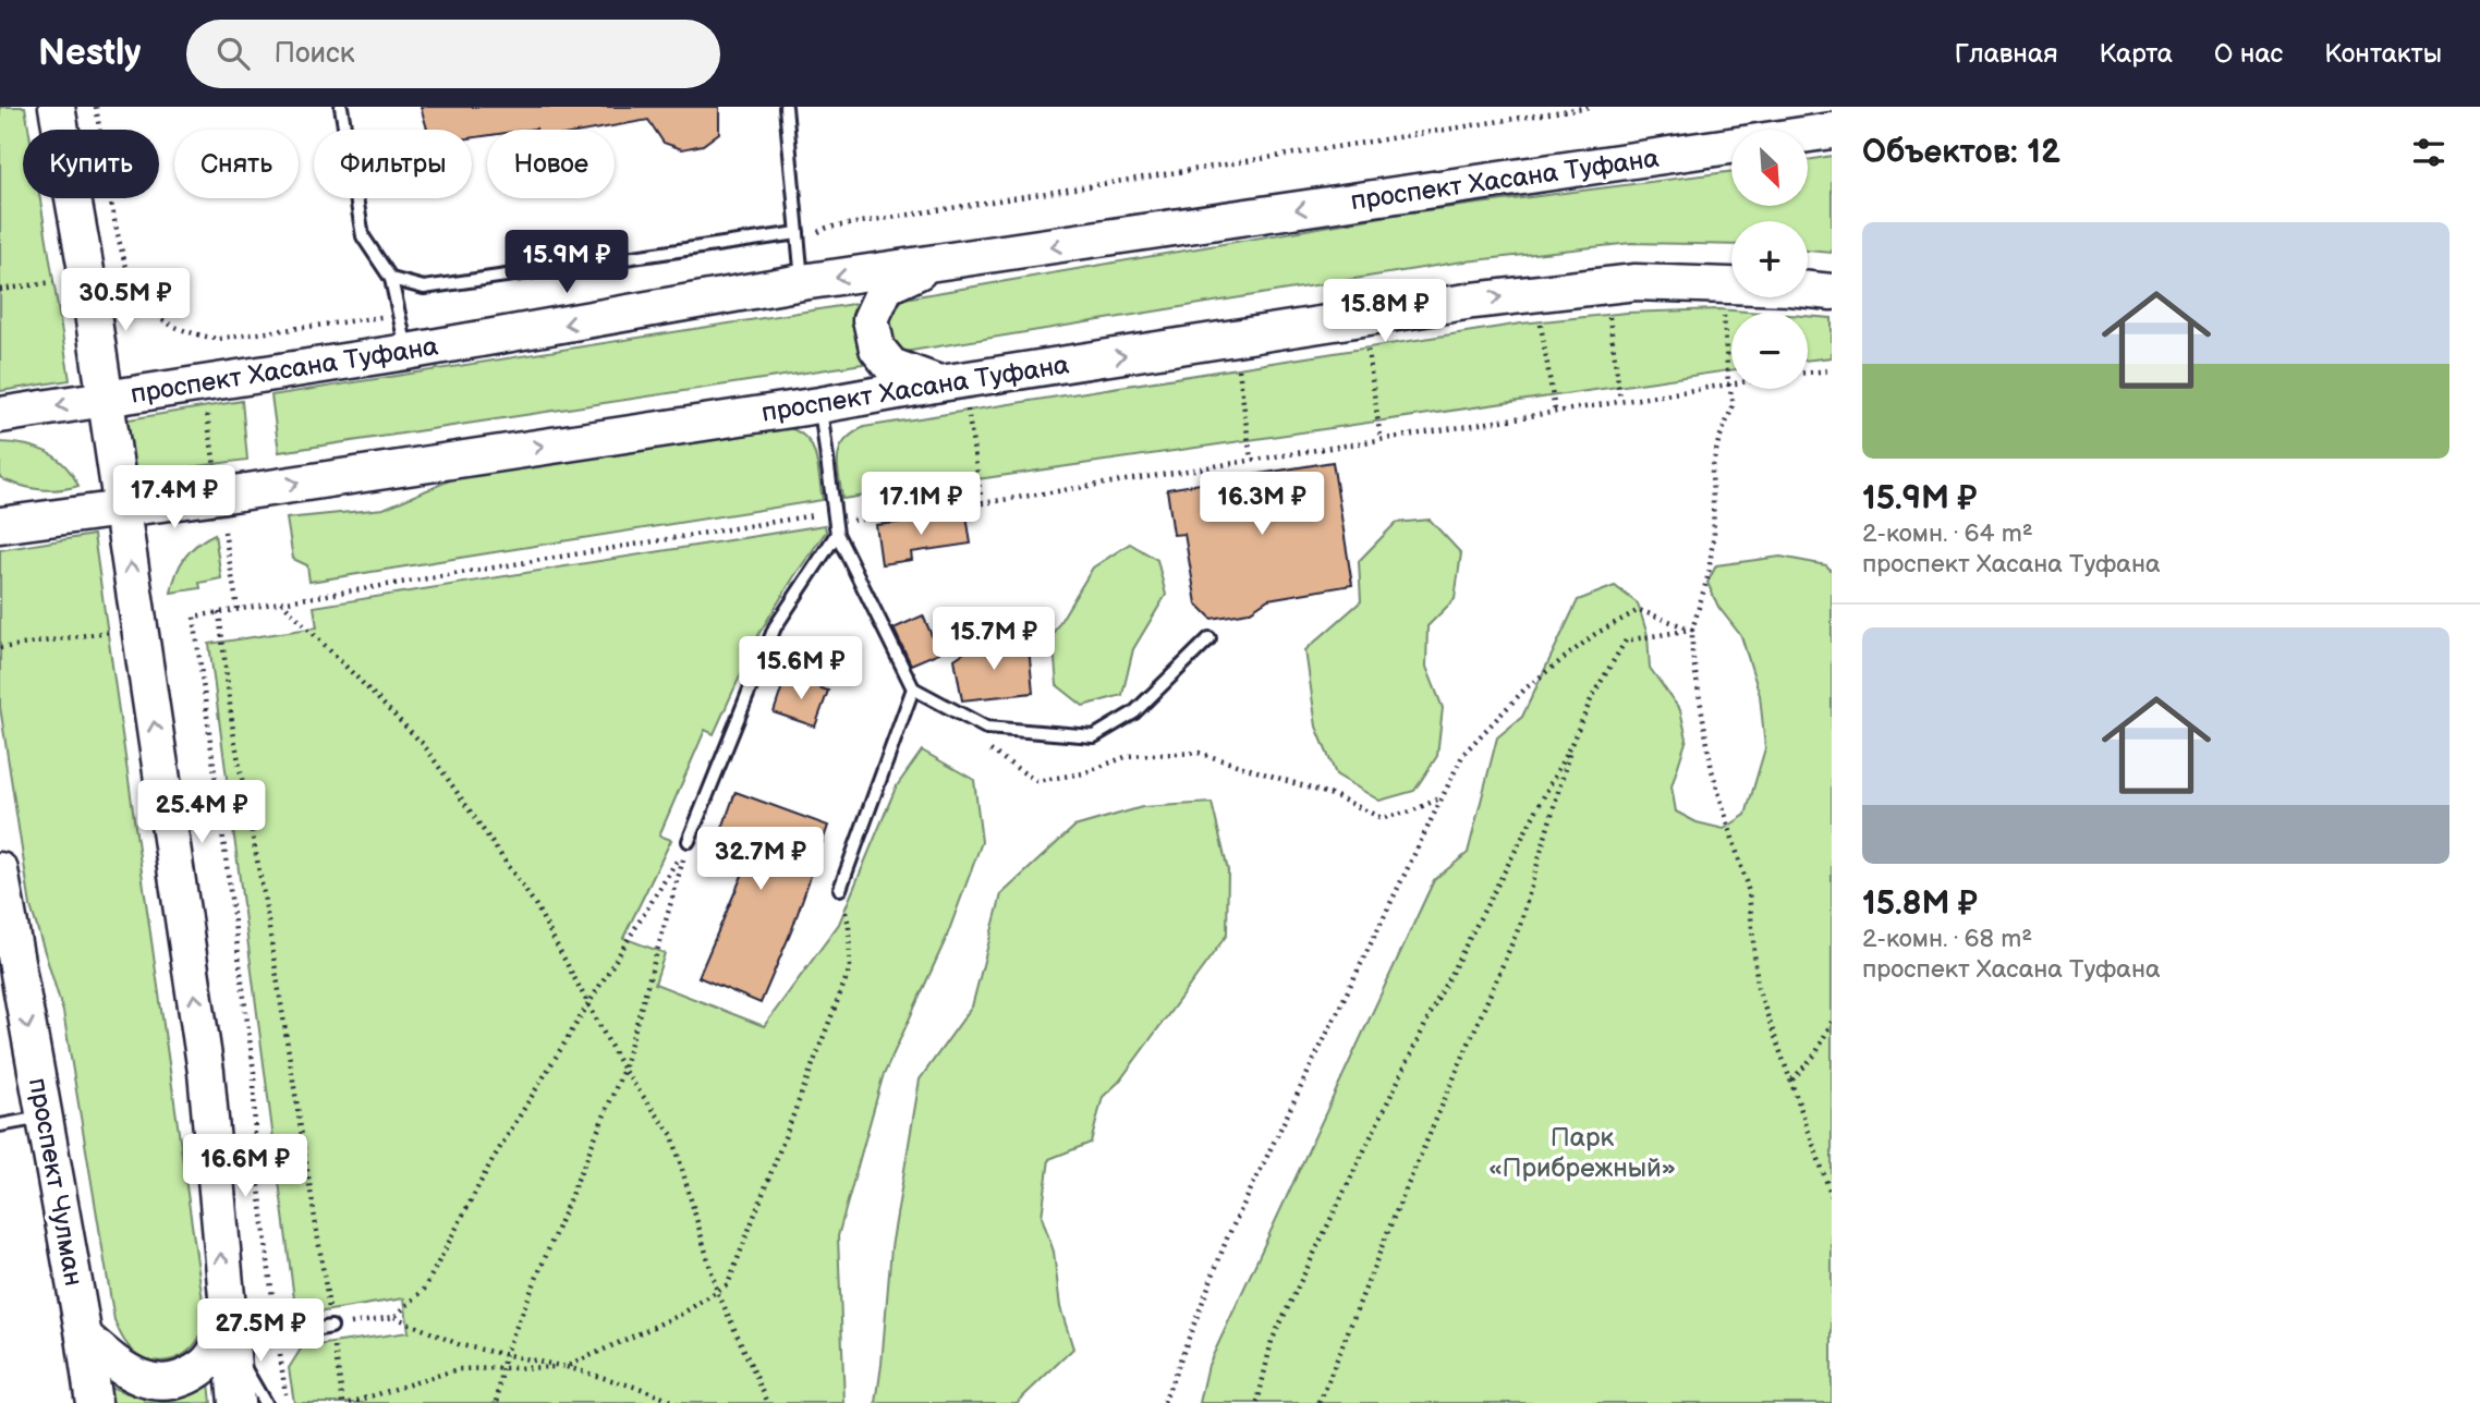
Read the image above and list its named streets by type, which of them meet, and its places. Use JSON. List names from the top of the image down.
{
  "streets": {
    "street": ["проспект Хасана Туфана", "проспект Чулман"]
  },
  "parks": ["Парк «Прибрежный»"],
  "north": "bottom right",
  "page": {
    "header": "Nestly",
    "search": "Поиск",
    "nav": [
      "Главная",
      "Карта",
      "О нас",
      "Контакты"
    ],
    "heading": "Объектов: 12",
    "map_buttons": ["+", "−"],
    "chip": [
      "Купить",
      "Снять",
      "Фильтры",
      "Новое"
    ],
    "list": [
      {
        "name": "15.9M ₽",
        "note": "2-комн. · 64 m² · проспект Хасана Туфана"
      },
      {
        "name": "15.8M ₽",
        "note": "2-комн. · 68 m² · проспект Хасана Туфана"
      }
    ],
    "price": [
      "15.9M ₽",
      "30.5M ₽",
      "15.8M ₽",
      "17.4M ₽",
      "17.1M ₽",
      "16.3M ₽",
      "15.7M ₽",
      "15.6M ₽",
      "25.4M ₽",
      "32.7M ₽",
      "16.6M ₽",
      "27.5M ₽"
    ]
  }
}
